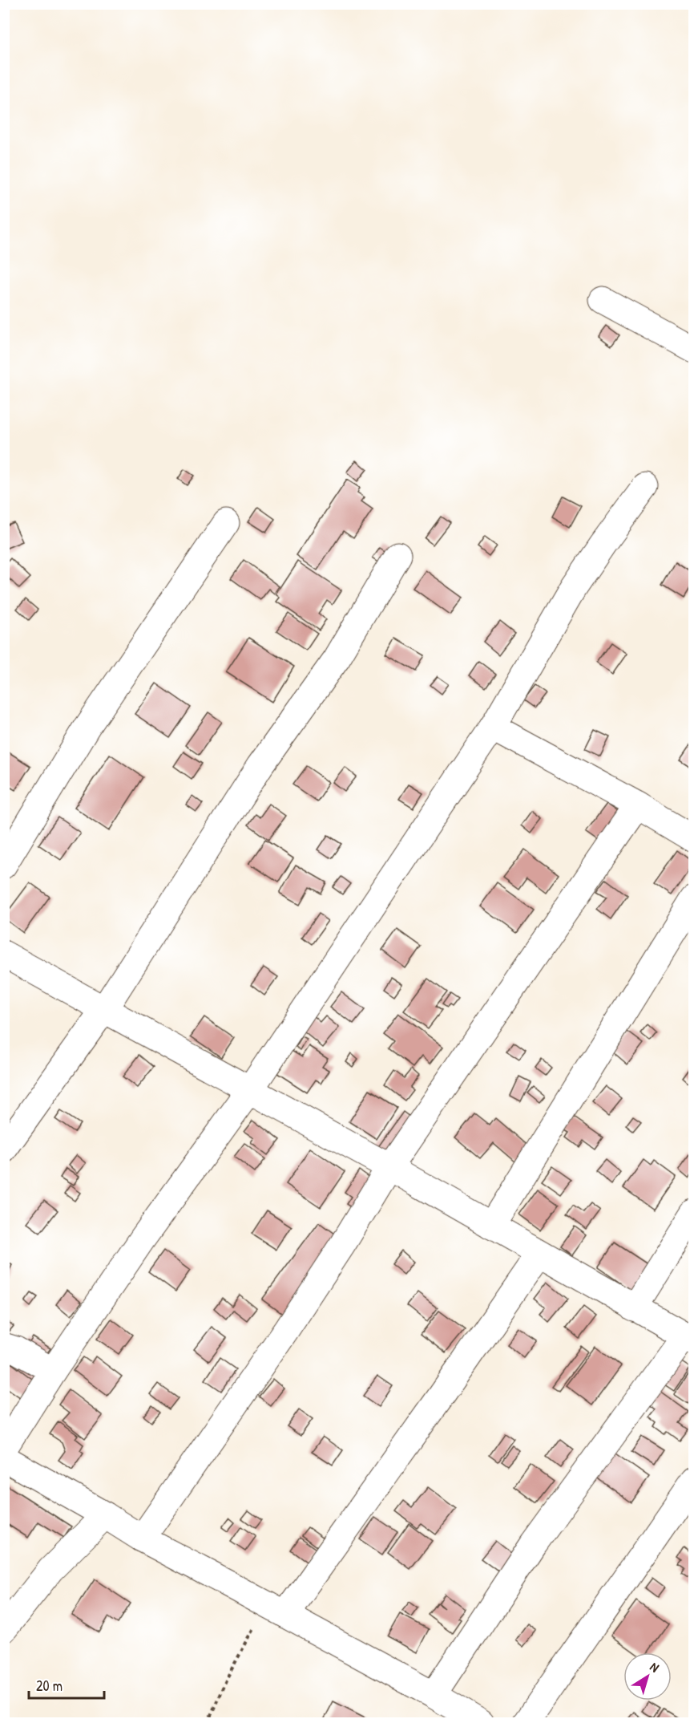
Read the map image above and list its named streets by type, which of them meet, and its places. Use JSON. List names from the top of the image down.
{
  "scale_bar": "20 m",
  "north": "top right"
}
